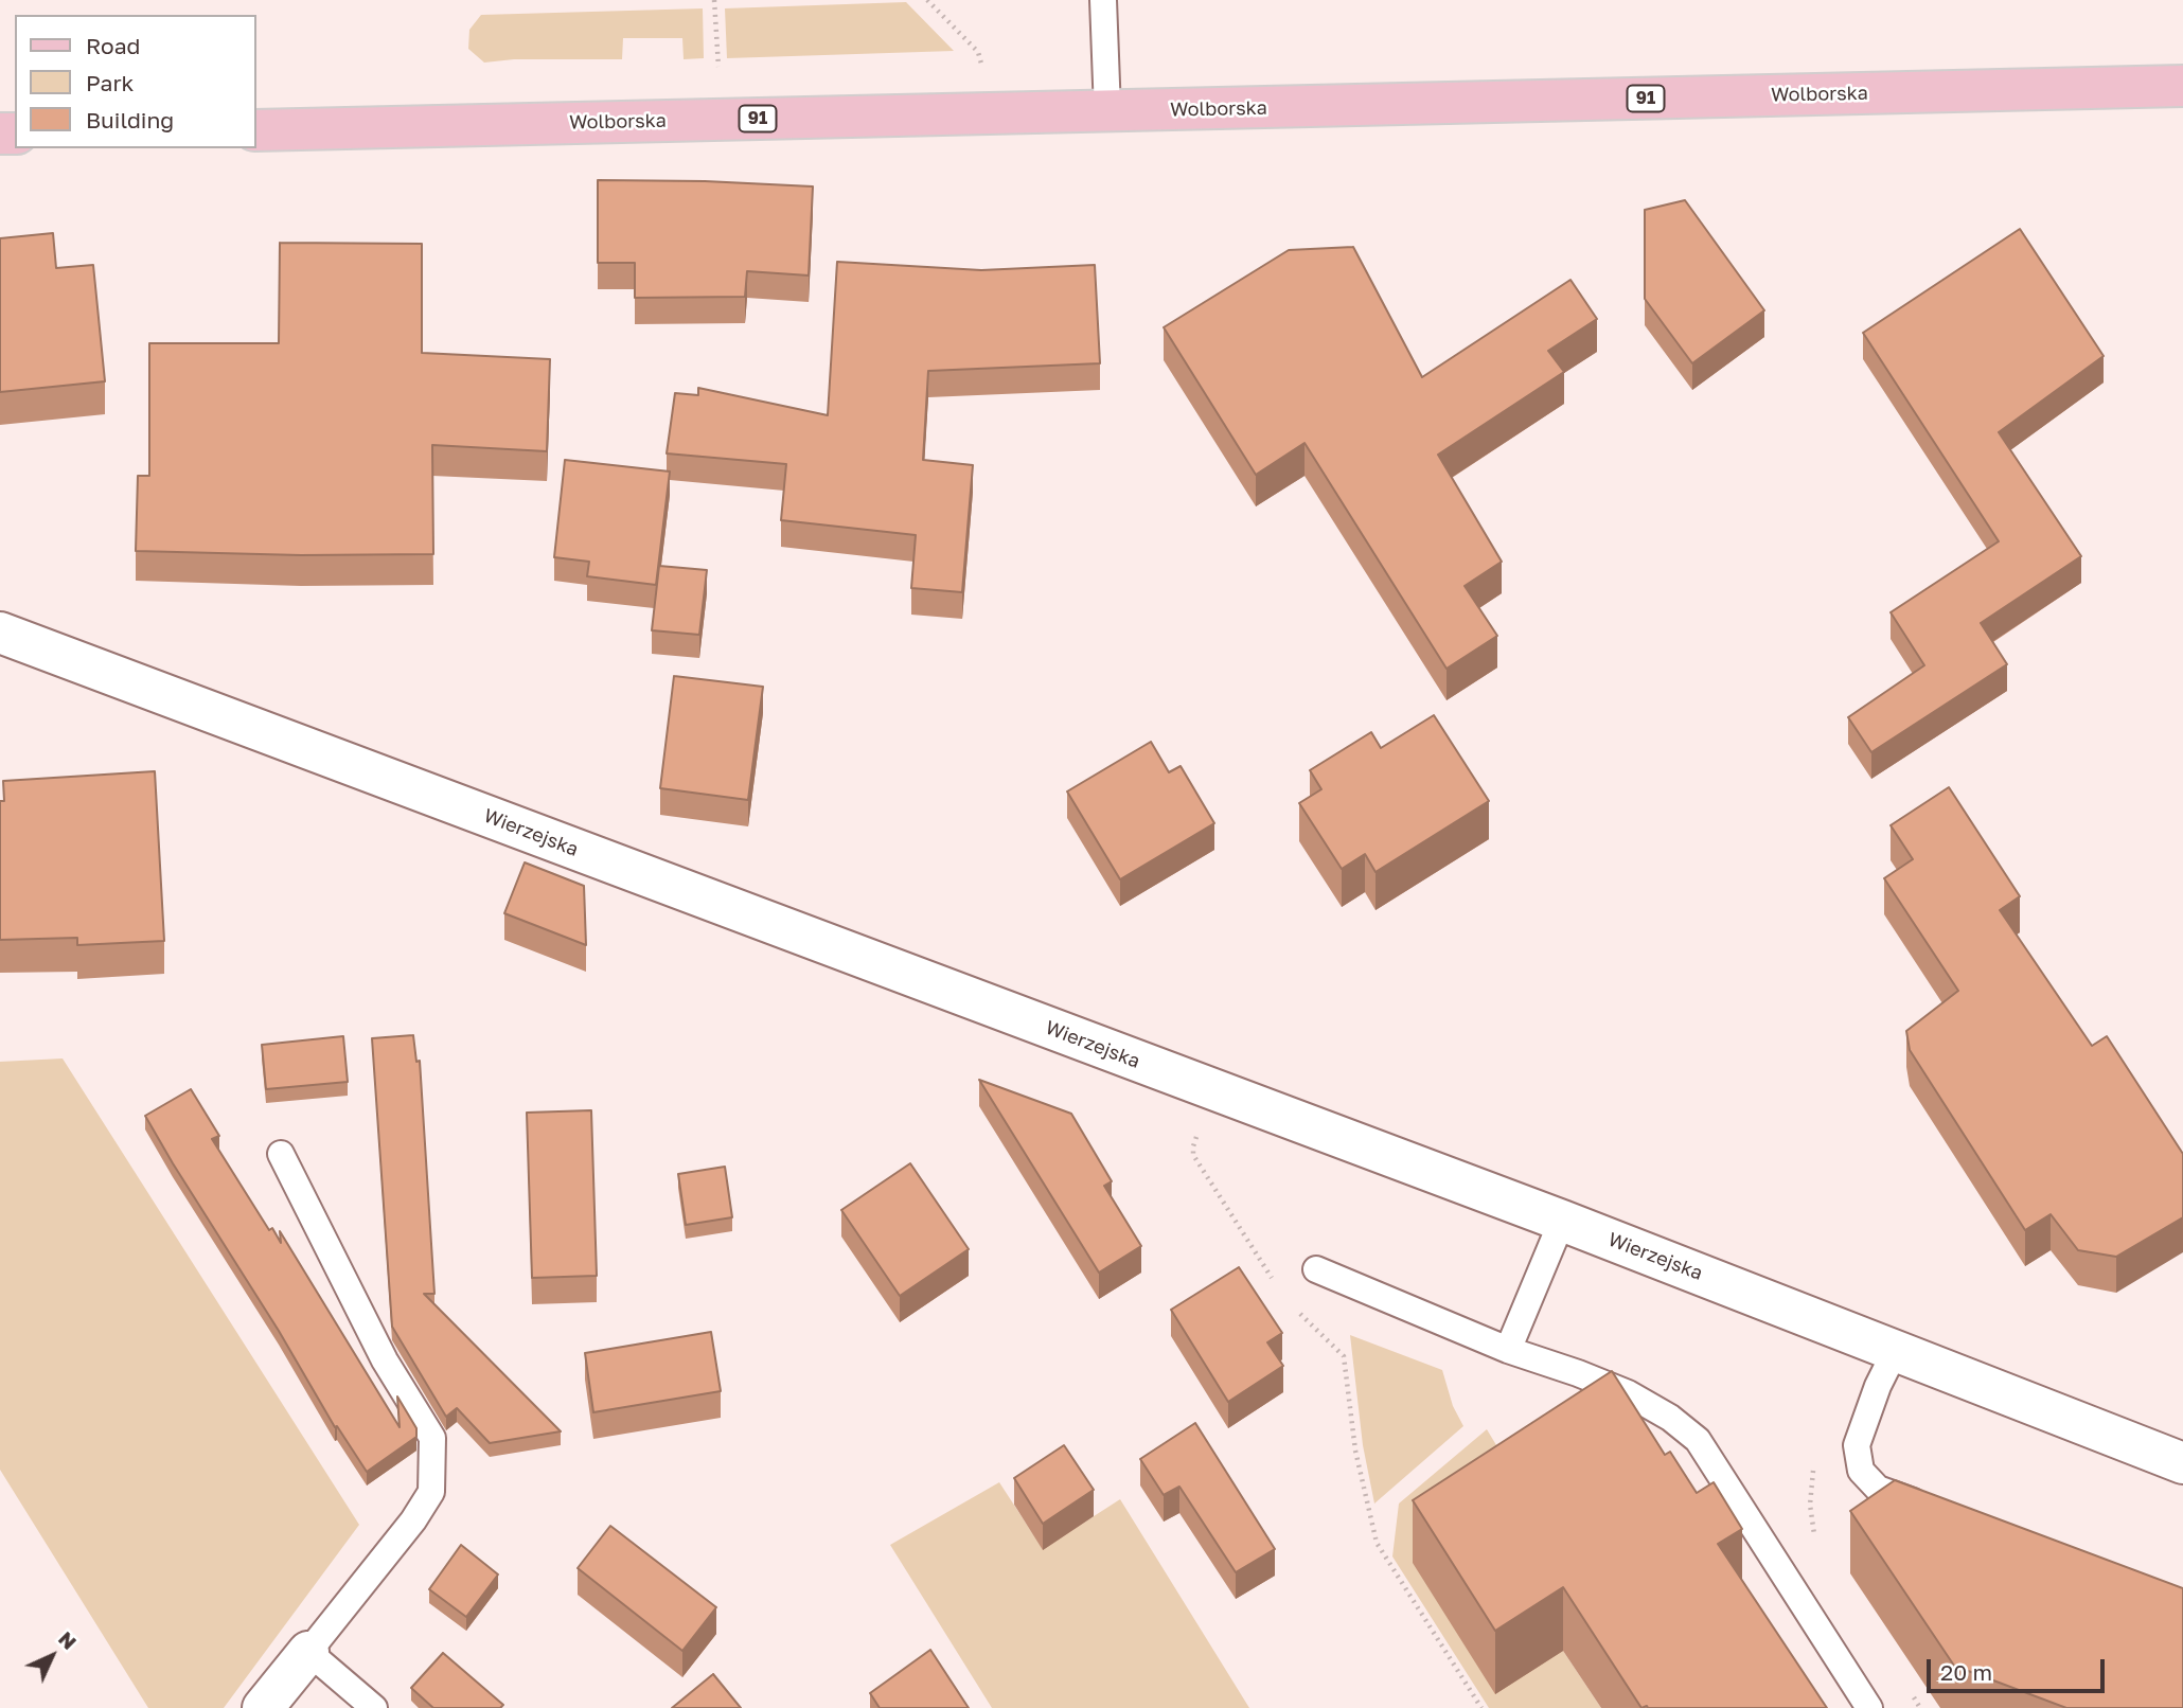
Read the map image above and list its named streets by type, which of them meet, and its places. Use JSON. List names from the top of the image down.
{
  "streets": {
    "main road": ["Wolborska", "91"],
    "street": ["Wierzejska"]
  },
  "legend": ["Road", "Park", "Building"],
  "scale_bar": "20 m",
  "north": "top right"
}
